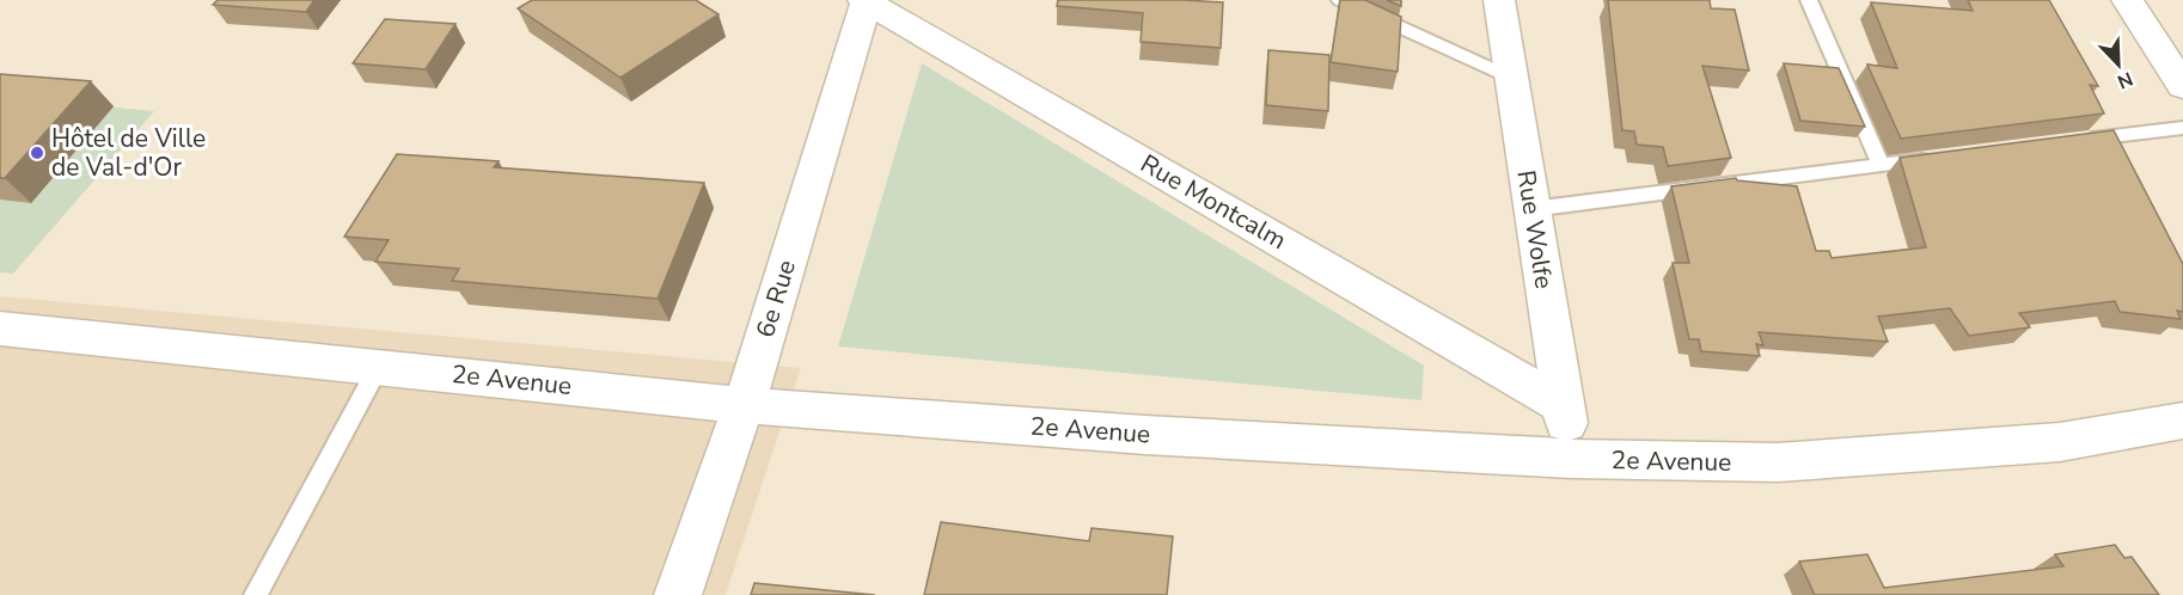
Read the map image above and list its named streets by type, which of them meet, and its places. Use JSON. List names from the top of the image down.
{
  "streets": {
    "street": [
      "Rue Montcalm",
      "Rue Wolfe",
      "6e Rue",
      "2e Avenue"
    ]
  },
  "crossings": [
    ["Rue Montcalm", "Rue Wolfe"],
    ["Rue Montcalm", "6e Rue"],
    ["Rue Wolfe", "2e Avenue"],
    ["6e Rue", "2e Avenue"]
  ],
  "places": ["Hôtel de Ville de Val-d'Or"],
  "north": "bottom right"
}
